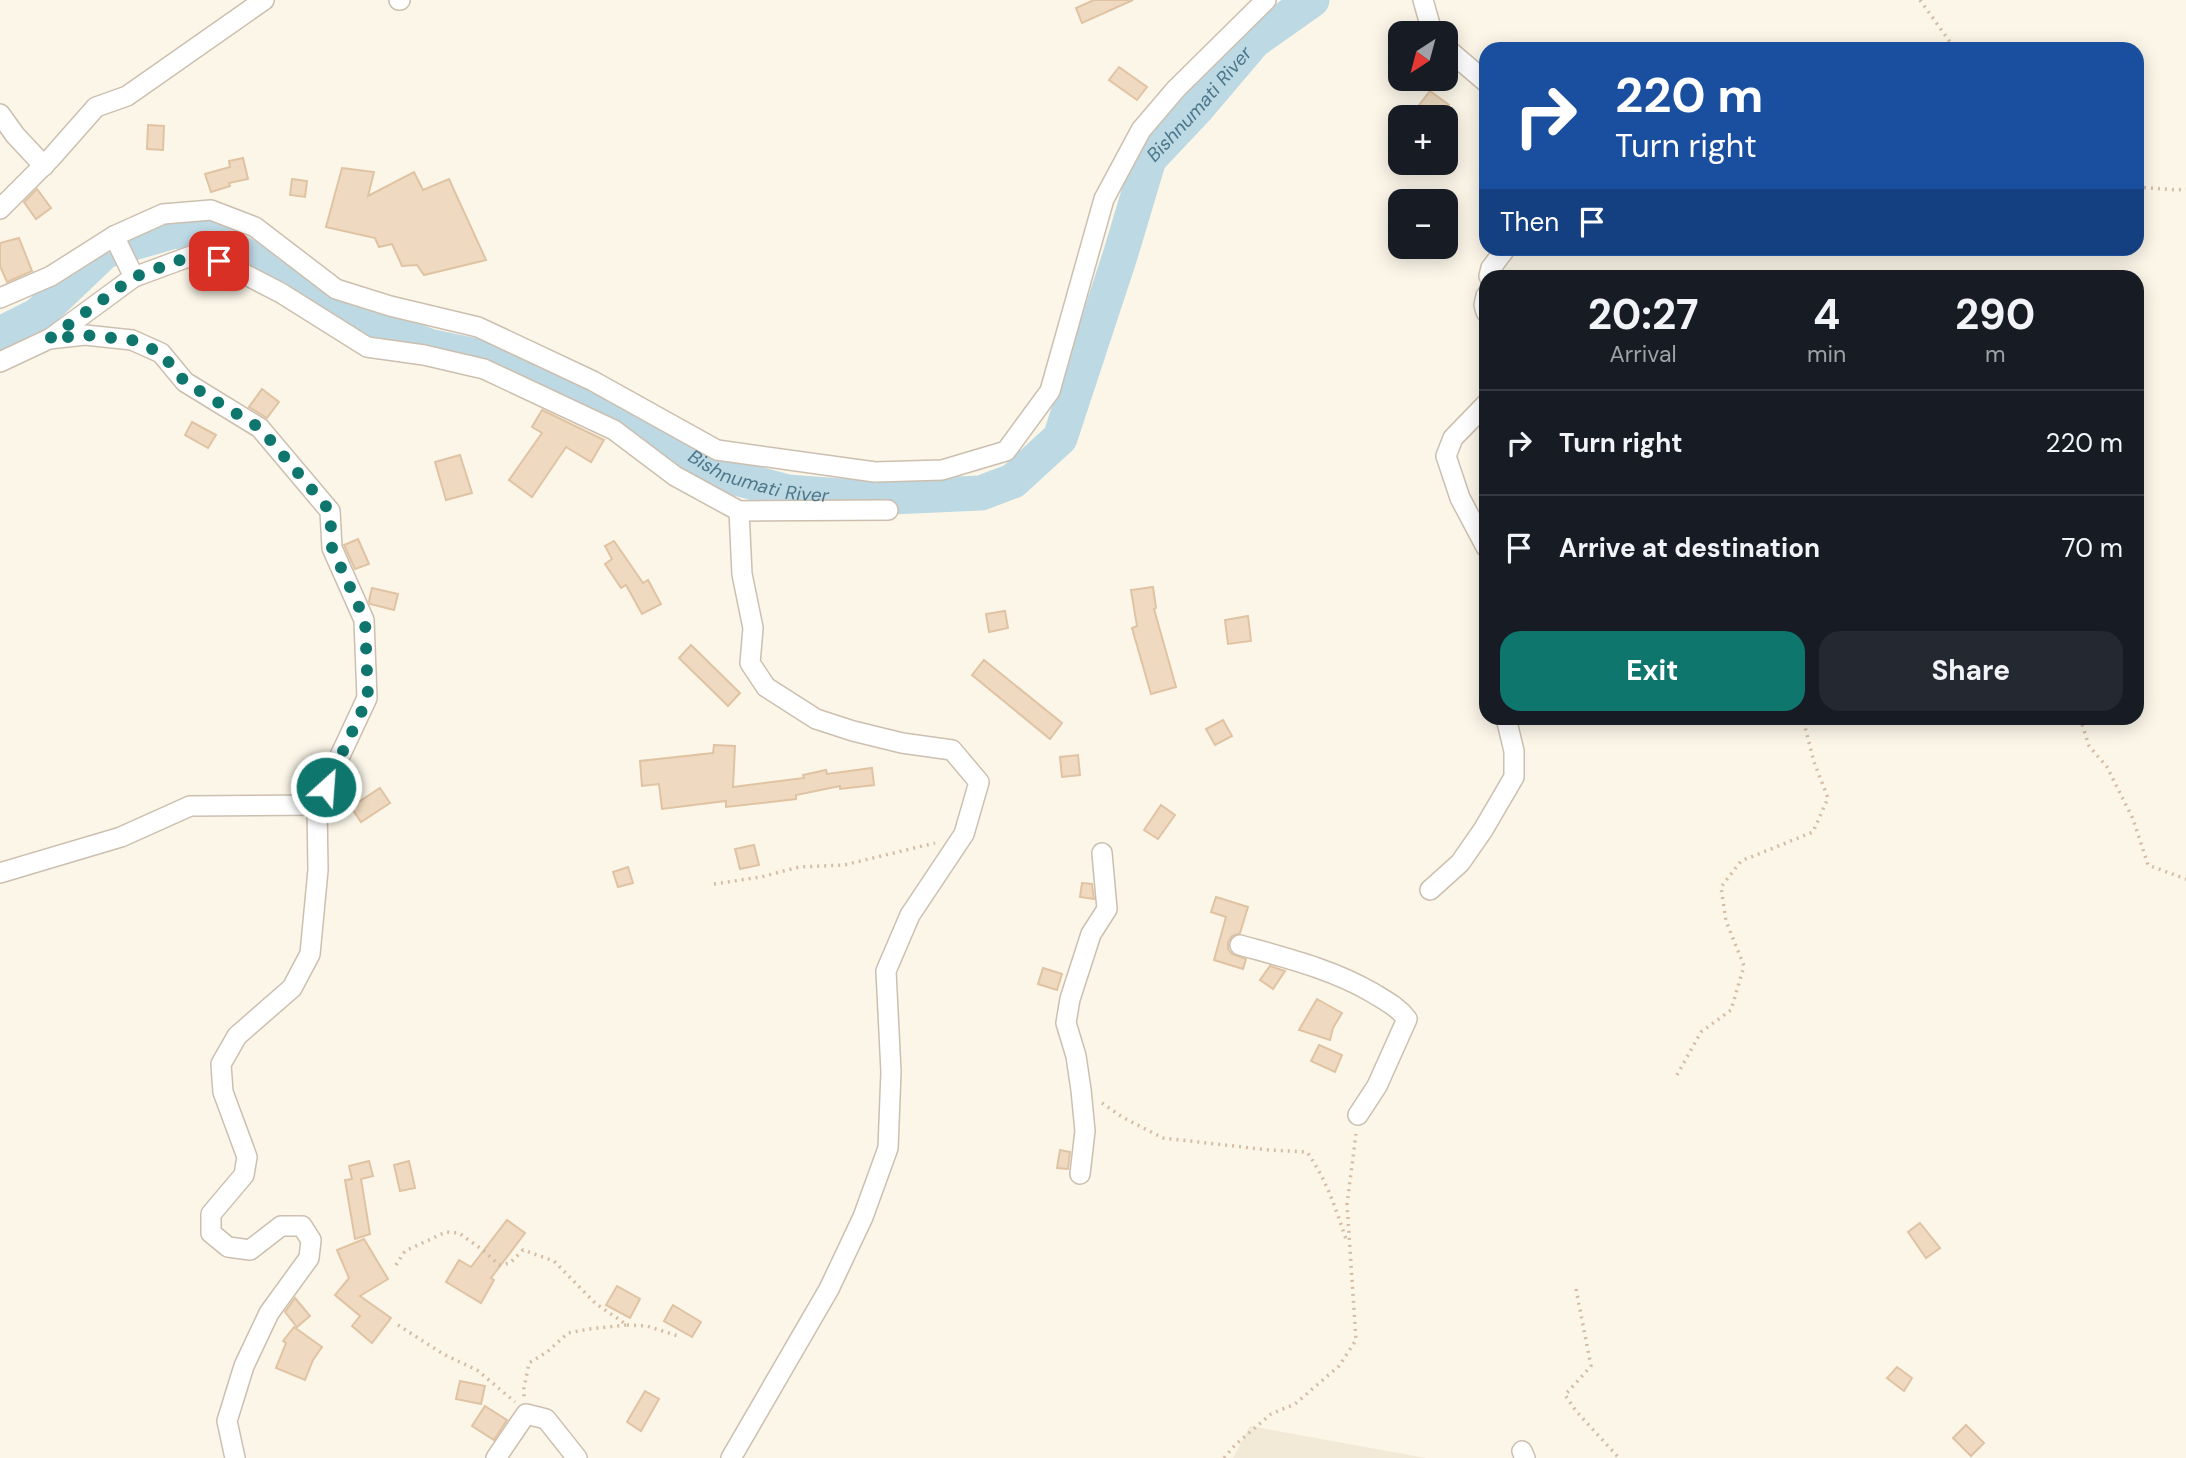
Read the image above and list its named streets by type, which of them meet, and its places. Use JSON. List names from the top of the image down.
{
  "water": ["Bishnumati River"],
  "north": "bottom left",
  "page": {
    "map_buttons": ["+", "−"],
    "turn": ["220 m", "Turn right"],
    "then": "Then",
    "eta": [
      "20:27",
      "Arrival",
      "4",
      "min",
      "290",
      "m"
    ],
    "list": [
      {
        "name": "Turn right",
        "value": "220 m"
      },
      {
        "name": "Arrive at destination",
        "value": "70 m"
      }
    ],
    "buttons": ["Exit", "Share"]
  }
}
